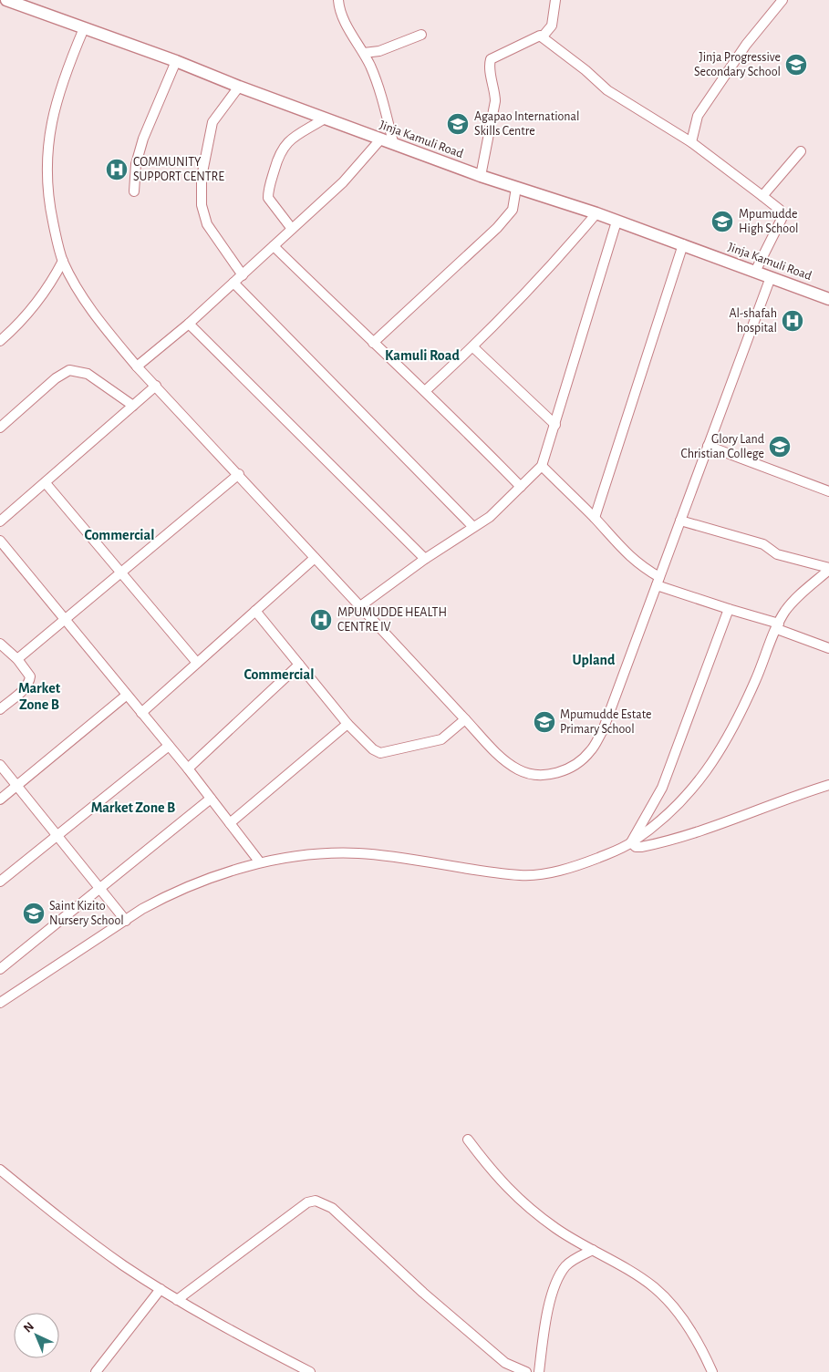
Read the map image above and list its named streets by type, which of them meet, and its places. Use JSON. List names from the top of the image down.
{
  "streets": {
    "main road": ["Jinja Kamuli Road"]
  },
  "districts": [
    "Kamuli Road",
    "Commercial",
    "Upland",
    "Commercial",
    "Market Zone B",
    "Market Zone B"
  ],
  "places": {
    "school or university": [
      "Jinja Progressive Secondary School",
      "Agapao International Skills Centre",
      "Mpumudde High School",
      "Glory Land Christian College",
      "Mpumudde Estate Primary School",
      "Saint Kizito Nursery School"
    ],
    "hospital": ["COMMUNITY SUPPORT CENTRE", "Al-shafah hospital", "MPUMUDDE HEALTH CENTRE IV"]
  },
  "north": "top left"
}
